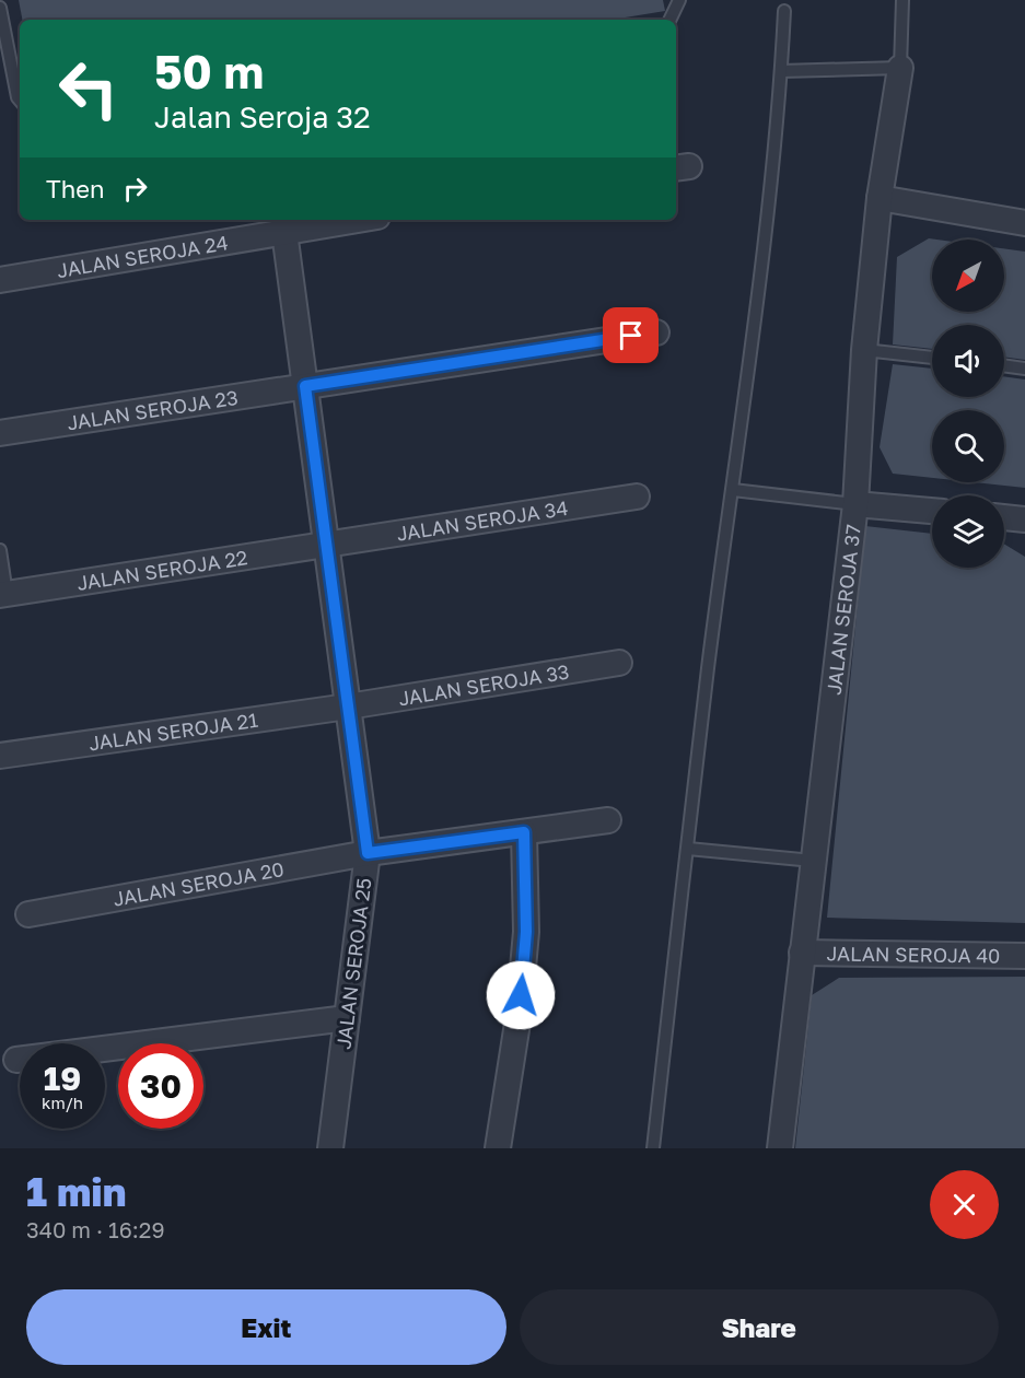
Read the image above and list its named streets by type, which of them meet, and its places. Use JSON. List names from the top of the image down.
{
  "streets": {
    "street": [
      "JALAN SEROJA 24",
      "JALAN SEROJA 23",
      "JALAN SEROJA 34",
      "JALAN SEROJA 22",
      "JALAN SEROJA 37",
      "JALAN SEROJA 33",
      "JALAN SEROJA 21",
      "JALAN SEROJA 20",
      "JALAN SEROJA 40",
      "JALAN SEROJA 25"
    ]
  },
  "crossings": [
    ["JALAN SEROJA 24", "JALAN SEROJA 25"],
    ["JALAN SEROJA 23", "JALAN SEROJA 25"],
    ["JALAN SEROJA 34", "JALAN SEROJA 22"],
    ["JALAN SEROJA 34", "JALAN SEROJA 25"],
    ["JALAN SEROJA 22", "JALAN SEROJA 25"],
    ["JALAN SEROJA 37", "JALAN SEROJA 40"],
    ["JALAN SEROJA 33", "JALAN SEROJA 21"],
    ["JALAN SEROJA 33", "JALAN SEROJA 25"],
    ["JALAN SEROJA 21", "JALAN SEROJA 25"],
    ["JALAN SEROJA 20", "JALAN SEROJA 25"]
  ],
  "north": "bottom left",
  "page": {
    "turn": ["50 m", "Jalan Seroja 32"],
    "then": "Then",
    "speed": "19 km/h",
    "limit": "30",
    "heading": ["1 min", "340 m · 16:29"],
    "buttons": ["Exit", "Share"]
  }
}
